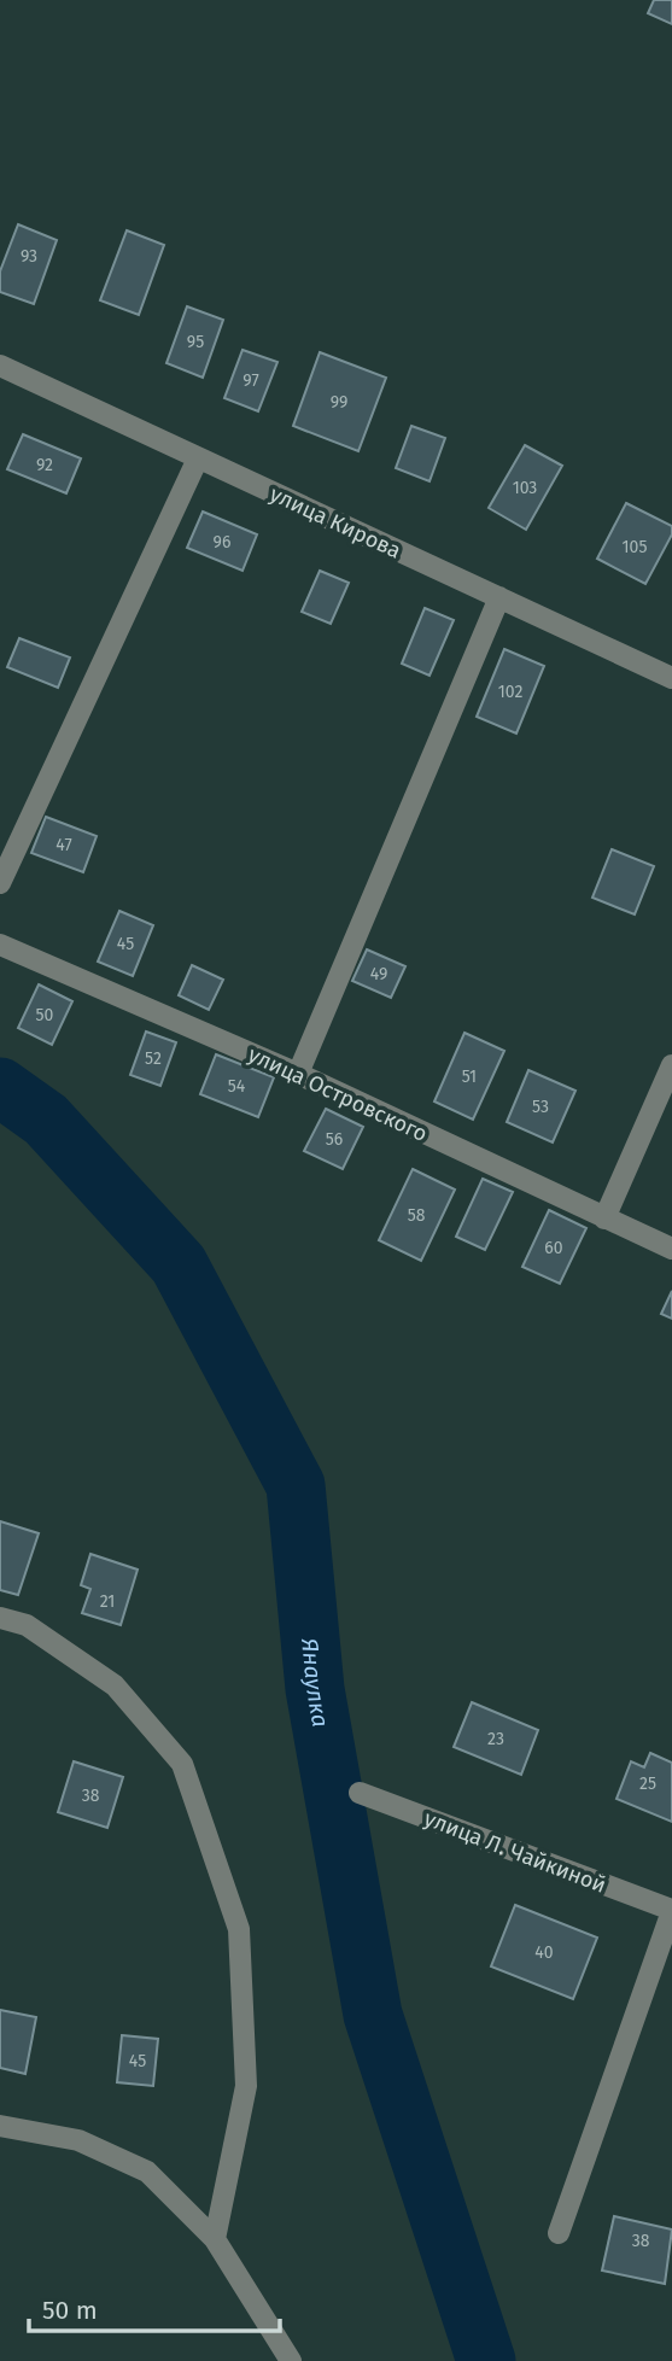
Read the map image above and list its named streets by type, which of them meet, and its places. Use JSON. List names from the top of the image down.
{
  "streets": {
    "street": ["улица Кирова", "улица Островского", "улица Л. Чайкиной"]
  },
  "water": ["Янаулка"],
  "house_numbers": [
    "93",
    "95",
    "97",
    "99",
    "92",
    "103",
    "96",
    "105",
    "102",
    "47",
    "45",
    "49",
    "50",
    "52",
    "51",
    "54",
    "53",
    "56",
    "58",
    "60",
    "21",
    "23",
    "25",
    "38",
    "40",
    "45",
    "38"
  ],
  "scale_bar": "50 m"
}
